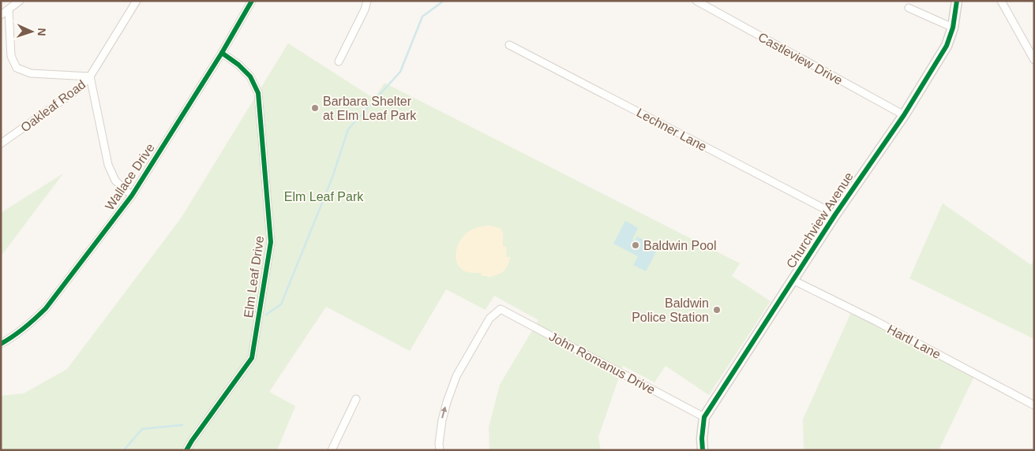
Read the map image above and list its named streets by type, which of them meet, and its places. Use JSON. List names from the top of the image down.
{
  "streets": {
    "street": [
      "Castleview Drive",
      "Oakleaf Road",
      "Lechner Lane",
      "Wallace Drive",
      "Churchview Avenue",
      "Elm Leaf Drive",
      "Hartl Lane",
      "John Romanus Drive"
    ]
  },
  "crossings": [
    ["Castleview Drive", "Churchview Avenue"],
    ["Lechner Lane", "Churchview Avenue"],
    ["Wallace Drive", "Elm Leaf Drive"],
    ["Churchview Avenue", "Hartl Lane"],
    ["Churchview Avenue", "John Romanus Drive"]
  ],
  "parks": ["Elm Leaf Park"],
  "places": ["Barbara Shelter at Elm Leaf Park", "Baldwin Pool", "Baldwin Police Station"],
  "north": "right"
}
